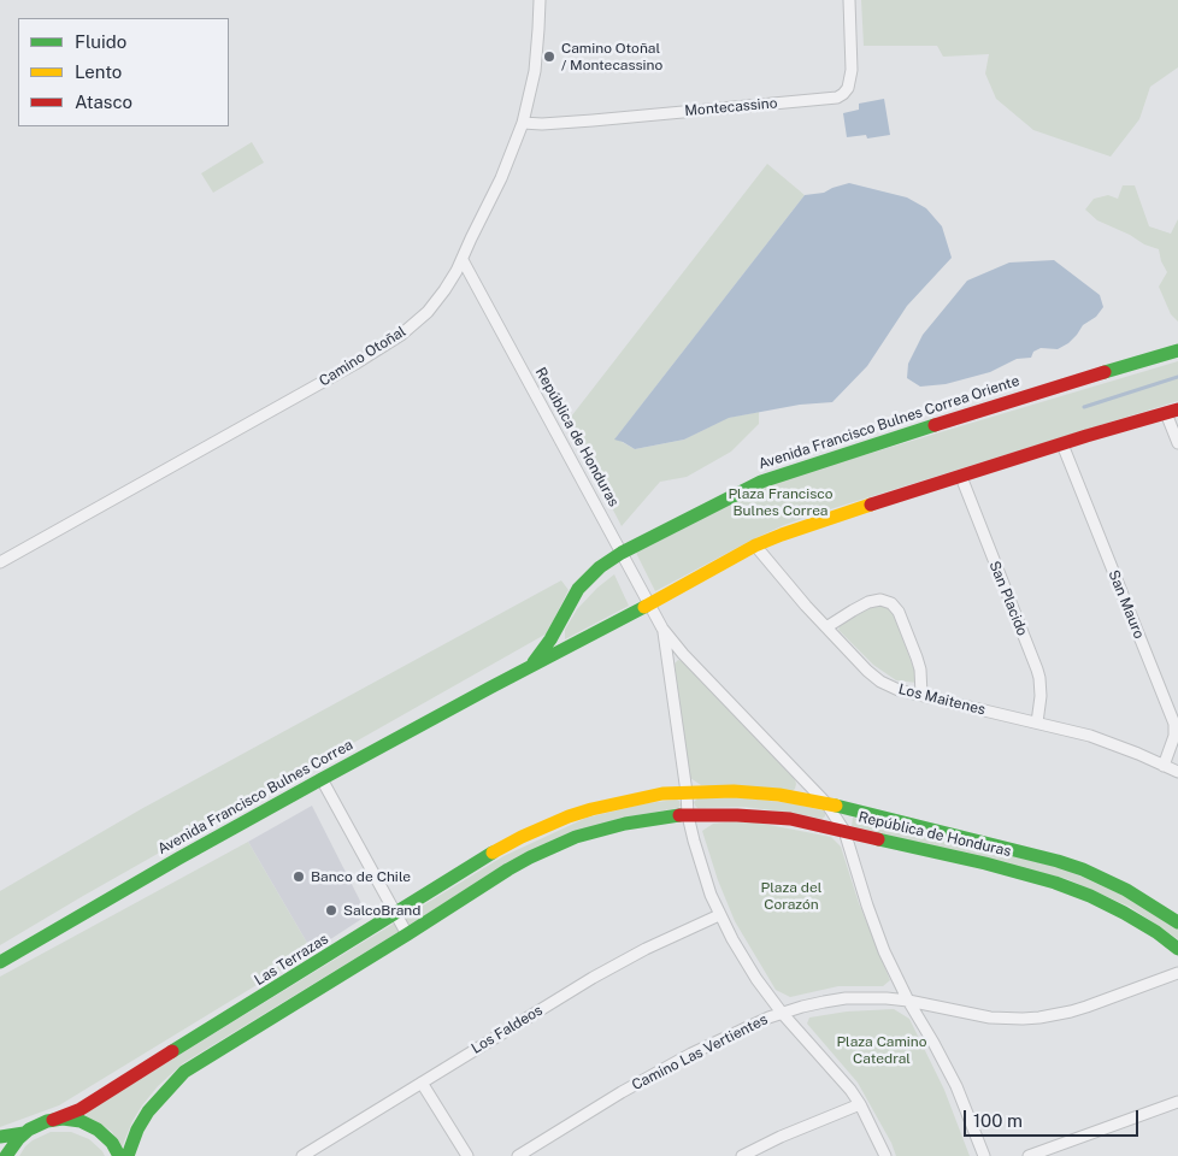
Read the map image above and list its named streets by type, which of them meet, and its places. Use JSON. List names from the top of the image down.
{
  "streets": {
    "street": [
      "Montecassino",
      "Camino Otoñal",
      "Avenida Francisco Bulnes Correa Oriente",
      "República de Honduras",
      "San Placido",
      "San Mauro",
      "Los Maitenes",
      "Avenida Francisco Bulnes Correa",
      "Las Terrazas",
      "Los Faldeos",
      "Camino Las Vertientes"
    ]
  },
  "crossings": [
    ["Montecassino", "Camino Otoñal"],
    ["Camino Otoñal", "República de Honduras"],
    ["Avenida Francisco Bulnes Correa Oriente", "República de Honduras"],
    ["Avenida Francisco Bulnes Correa Oriente", "Avenida Francisco Bulnes Correa"],
    ["República de Honduras", "Avenida Francisco Bulnes Correa"],
    ["República de Honduras", "Las Terrazas"],
    ["San Placido", "Los Maitenes"],
    ["San Mauro", "Los Maitenes"]
  ],
  "parks": ["Plaza Francisco Bulnes Correa", "Plaza del Corazón", "Plaza Camino Catedral"],
  "places": ["Camino Otoñal / Montecassino", "Banco de Chile", "SalcoBrand"],
  "legend": ["Fluido", "Lento", "Atasco"],
  "scale_bar": "100 m"
}
